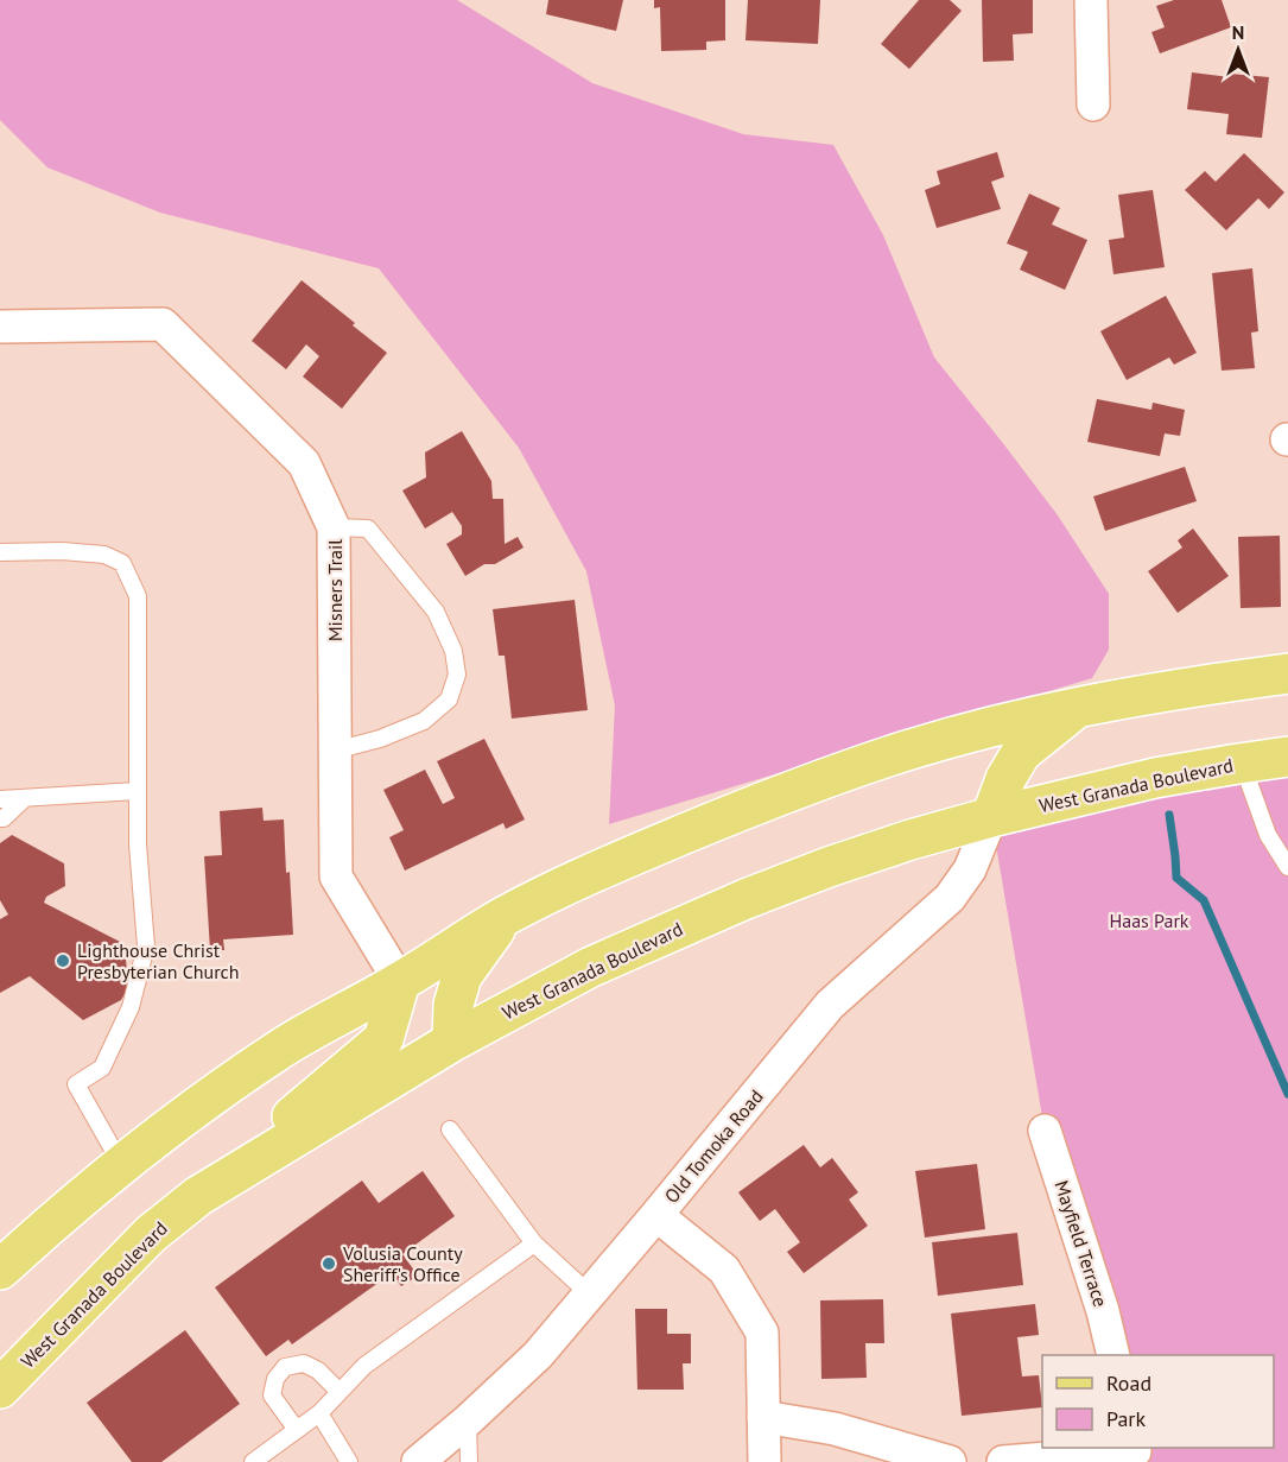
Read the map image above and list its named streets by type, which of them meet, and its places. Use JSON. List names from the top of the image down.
{
  "streets": {
    "main road": ["West Granada Boulevard"],
    "street": ["Misners Trail", "Old Tomoka Road", "Mayfield Terrace"]
  },
  "crossings": [
    ["West Granada Boulevard", "Old Tomoka Road"]
  ],
  "parks": ["Haas Park"],
  "places": ["Lighthouse Christ Presbyterian Church", "Volusia County Sheriff's Office"],
  "legend": ["Road", "Park"],
  "north": "top"
}
